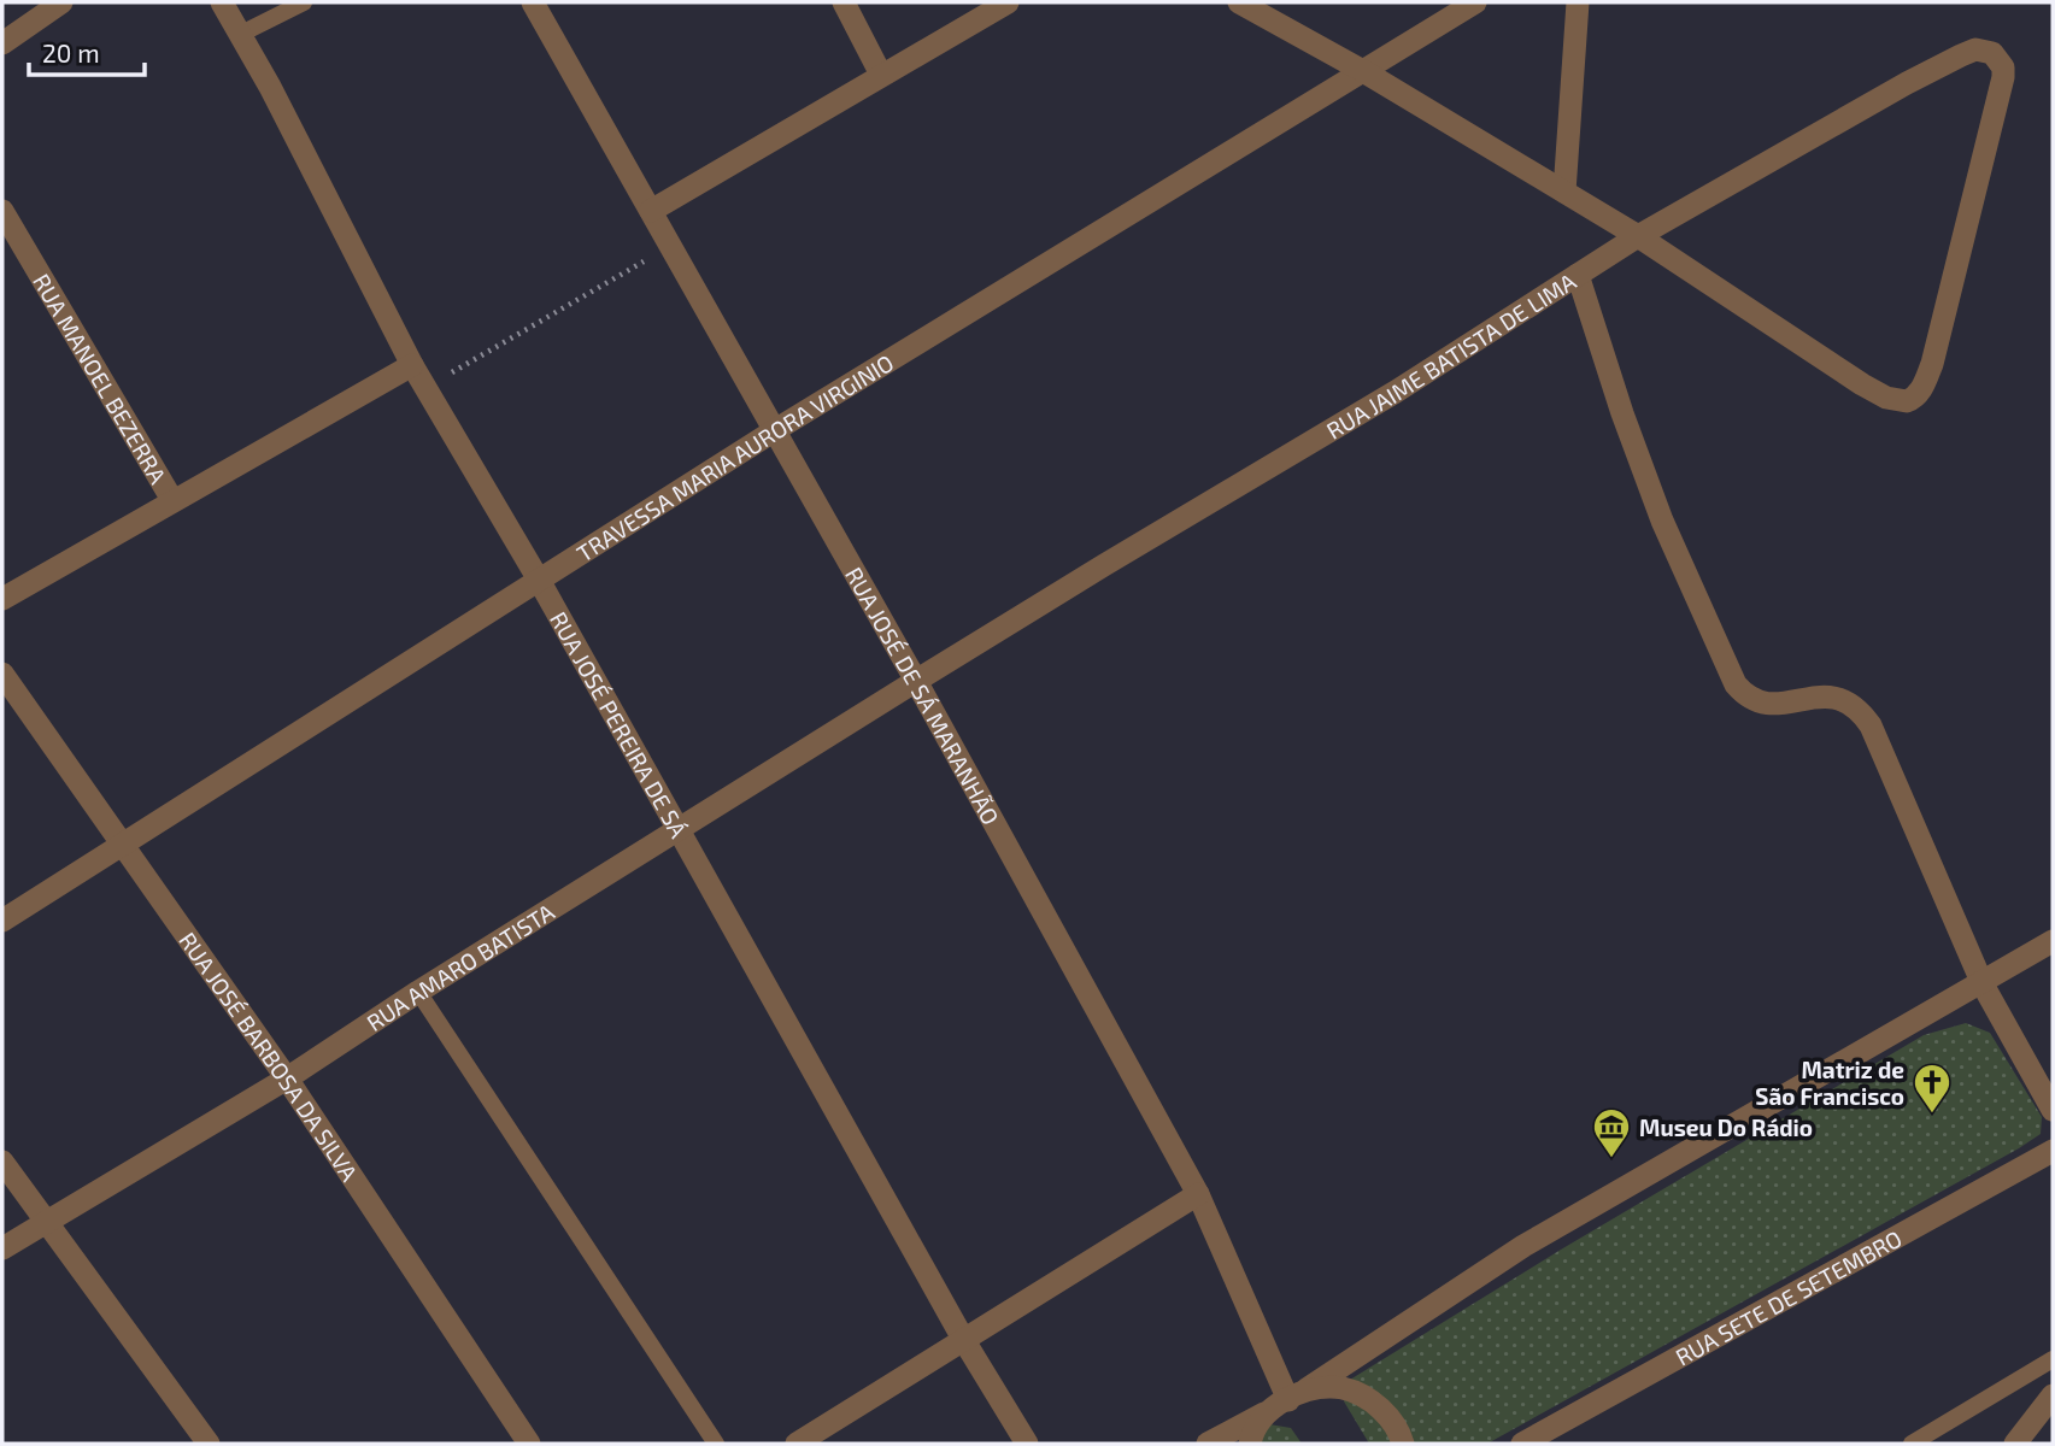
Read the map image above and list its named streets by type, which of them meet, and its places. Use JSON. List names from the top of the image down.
{
  "streets": {
    "street": [
      "RUA JAIME BATISTA DE LIMA",
      "RUA MANOEL BEZERRA",
      "TRAVESSA MARIA AURORA VIRGINIO",
      "RUA JOSÉ DE SÁ MARANHÃO",
      "RUA JOSÉ PEREIRA DE SÁ",
      "RUA AMARO BATISTA",
      "RUA JOSÉ BARBOSA DA SILVA",
      "RUA SETE DE SETEMBRO"
    ]
  },
  "crossings": [
    ["RUA JAIME BATISTA DE LIMA", "RUA JOSÉ DE SÁ MARANHÃO"],
    ["RUA JAIME BATISTA DE LIMA", "RUA AMARO BATISTA"],
    ["TRAVESSA MARIA AURORA VIRGINIO", "RUA JOSÉ DE SÁ MARANHÃO"],
    ["TRAVESSA MARIA AURORA VIRGINIO", "RUA JOSÉ PEREIRA DE SÁ"],
    ["TRAVESSA MARIA AURORA VIRGINIO", "RUA JOSÉ BARBOSA DA SILVA"],
    ["RUA JOSÉ DE SÁ MARANHÃO", "RUA AMARO BATISTA"],
    ["RUA JOSÉ PEREIRA DE SÁ", "RUA AMARO BATISTA"],
    ["RUA AMARO BATISTA", "RUA JOSÉ BARBOSA DA SILVA"]
  ],
  "places": {
    "church": ["Matriz de São Francisco"],
    "museum": ["Museu Do Rádio"]
  },
  "scale_bar": "20 m"
}
